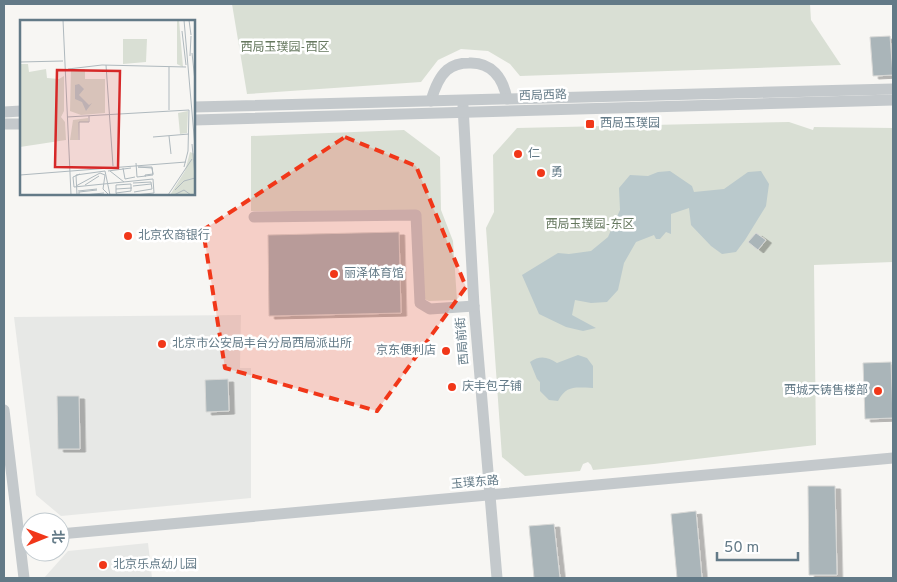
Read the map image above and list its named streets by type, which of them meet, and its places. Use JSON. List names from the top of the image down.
{
  "streets": {
    "street": ["西局西路", "西局前街", "玉璞东路"]
  },
  "crossings": [
    ["西局西路", "西局前街"],
    ["西局前街", "玉璞东路"]
  ],
  "parks": ["西局玉璞园-西区", "西局玉璞园-东区"],
  "places": {
    "transit": ["西局玉璞园"],
    "other": [
      "仁",
      "勇",
      "北京农商银行",
      "丽泽体育馆",
      "北京市公安局丰台分局西局派出所",
      "京东便利店",
      "庆丰包子铺",
      "西城天铸售楼部",
      "北京乐点幼儿园"
    ]
  },
  "scale_bar": "50 m",
  "north": "right"
}
